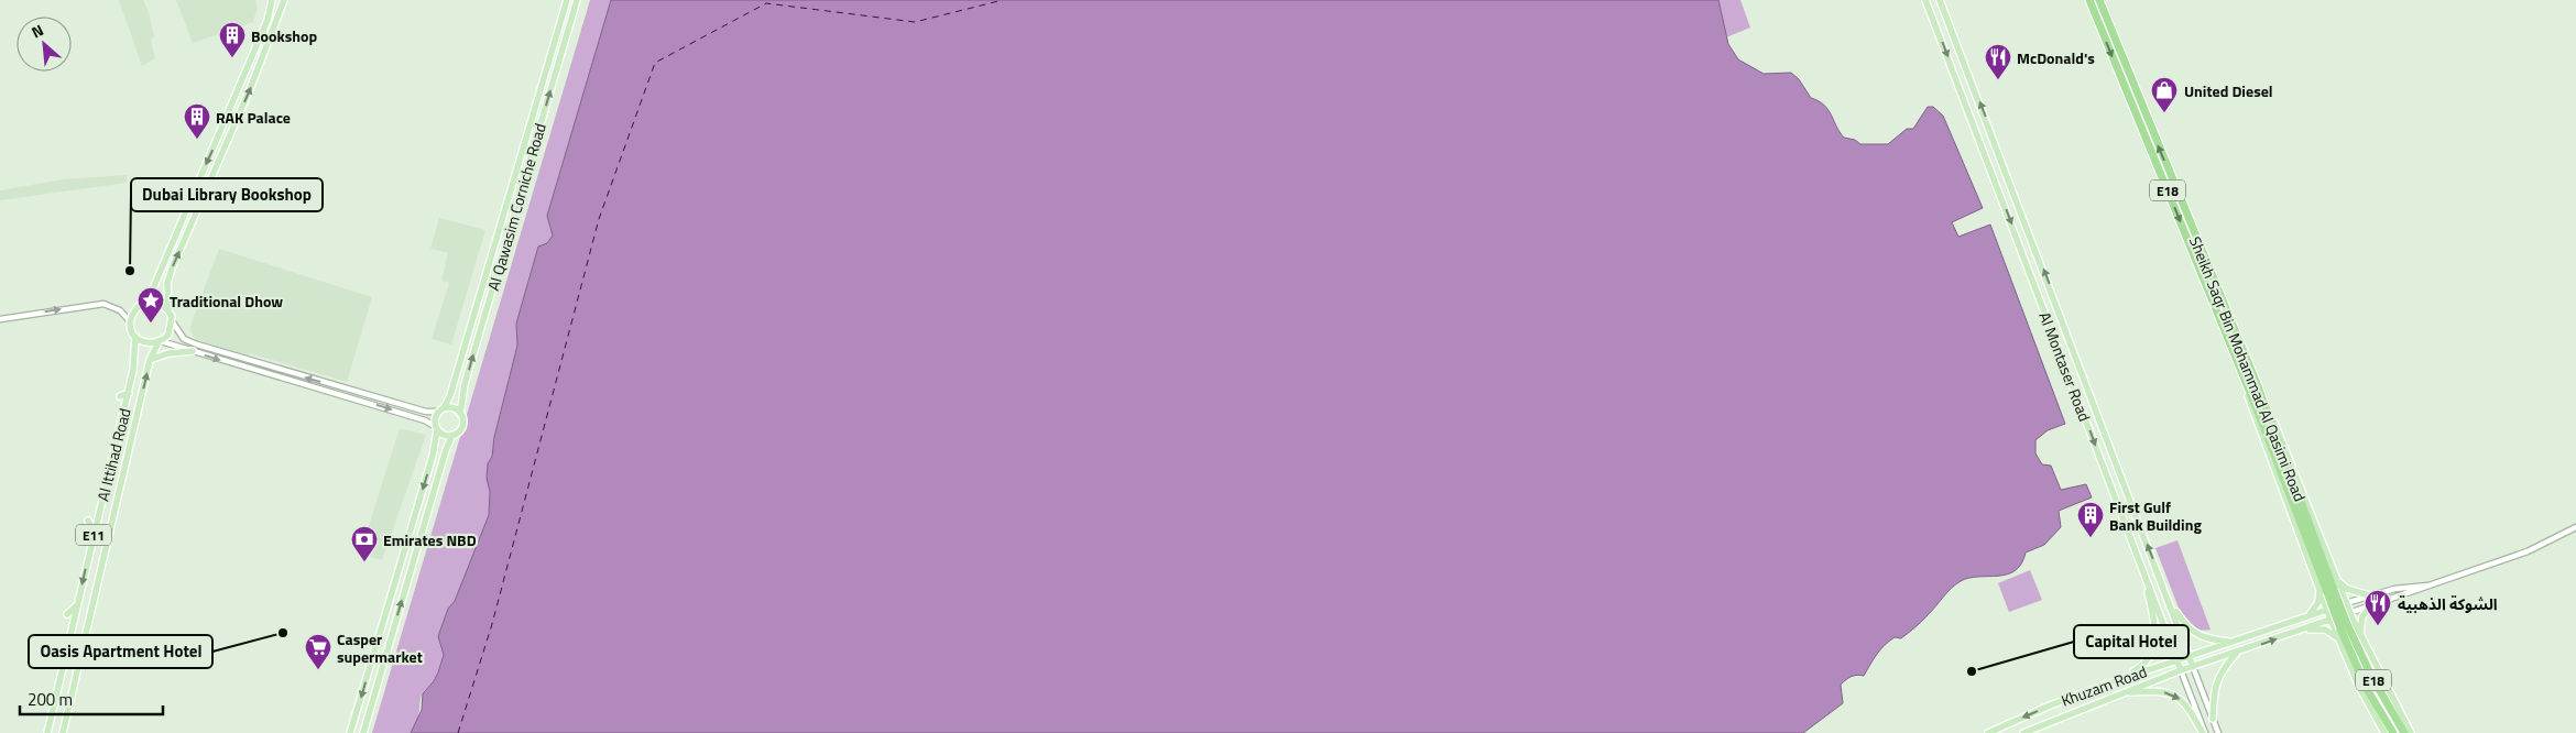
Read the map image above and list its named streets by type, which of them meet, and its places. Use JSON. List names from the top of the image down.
{
  "streets": {
    "highway": ["E18", "Sheikh Saqr Bin Mohammad Al Qasimi Road"],
    "main road": [
      "Al Qawasim Corniche Road",
      "Al Montaser Road",
      "Al Ittihad Road",
      "E11",
      "Khuzam Road"
    ]
  },
  "crossings": [
    ["Al Montaser Road", "Khuzam Road"]
  ],
  "places": {
    "building": ["Bookshop", "RAK Palace", "First Gulf Bank Building"],
    "restaurant": ["McDonald's", "الشوكة الذهبية"],
    "shop": ["United Diesel"],
    "other": ["Dubai Library Bookshop", "Oasis Apartment Hotel", "Capital Hotel"],
    "place": ["Traditional Dhow"],
    "bank": ["Emirates NBD"],
    "supermarket": ["Casper supermarket"]
  },
  "scale_bar": "200 m",
  "north": "top left"
}
